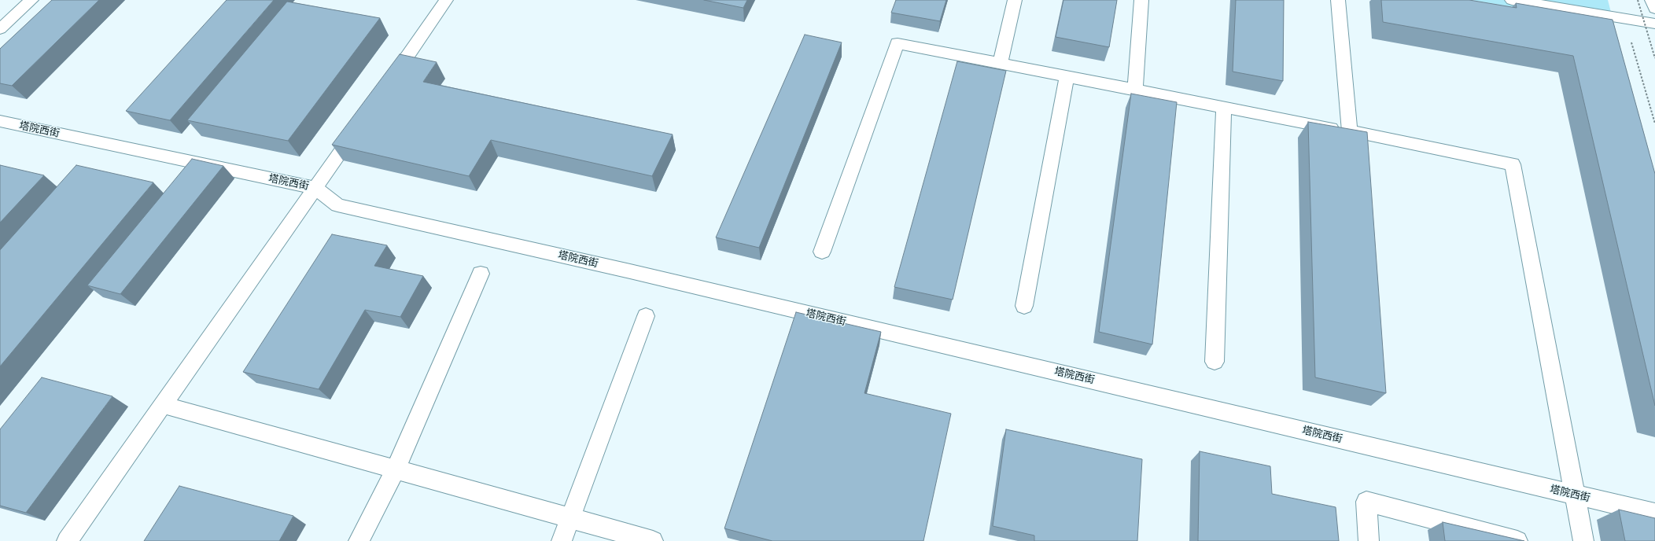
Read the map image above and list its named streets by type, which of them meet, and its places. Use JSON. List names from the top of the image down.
{
  "streets": {
    "street": ["塔院西街"]
  }
}
